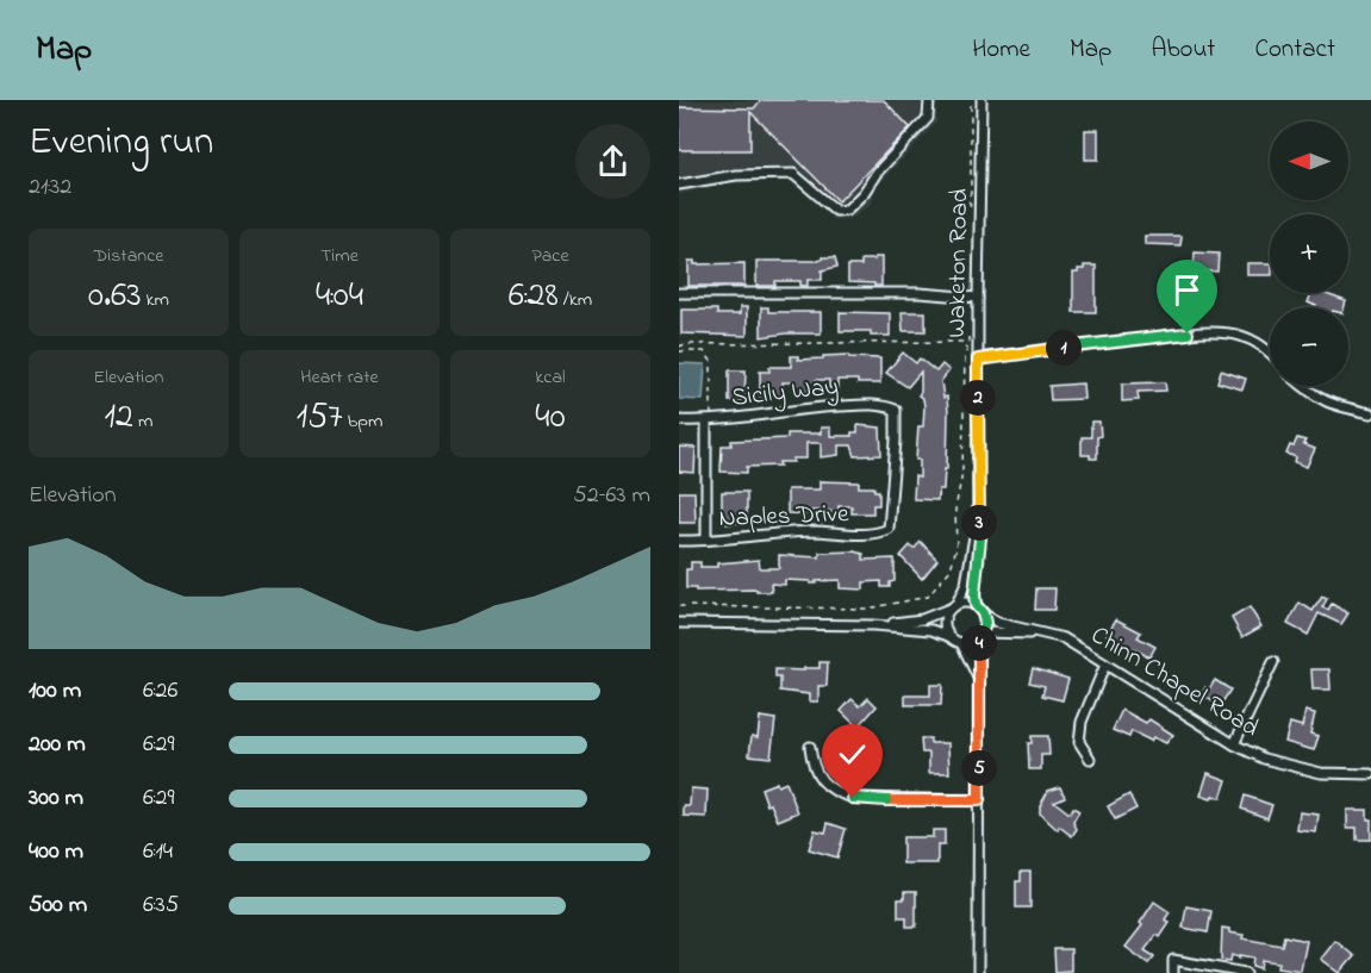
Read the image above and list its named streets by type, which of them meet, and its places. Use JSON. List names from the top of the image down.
{
  "streets": {
    "street": [
      "Waketon Road",
      "Sicily Way",
      "Naples Drive",
      "Chinn Chapel Road"
    ]
  },
  "crossings": [
    ["Waketon Road", "Chinn Chapel Road"],
    ["Sicily Way", "Naples Drive"]
  ],
  "north": "left",
  "page": {
    "header": "Map",
    "nav": [
      "Home",
      "Map",
      "About",
      "Contact"
    ],
    "heading": ["Evening run", "21:32"],
    "map_buttons": ["+", "−"],
    "stats": [
      ["Distance", "0.63 km"],
      ["Time", "4:04"],
      ["Pace", "6:28 /km"],
      ["Elevation", "12 m"],
      ["Heart rate", "157 bpm"],
      ["kcal", "40"]
    ],
    "pins": [
      "1",
      "2",
      "3",
      "4",
      "5"
    ],
    "chart": ["Elevation", "52–63 m"],
    "list": [
      {
        "name": "100 m",
        "note": "6:26"
      },
      {
        "name": "200 m",
        "note": "6:29"
      },
      {
        "name": "300 m",
        "note": "6:29"
      },
      {
        "name": "400 m",
        "note": "6:14"
      },
      {
        "name": "500 m",
        "note": "6:35"
      }
    ]
  }
}
